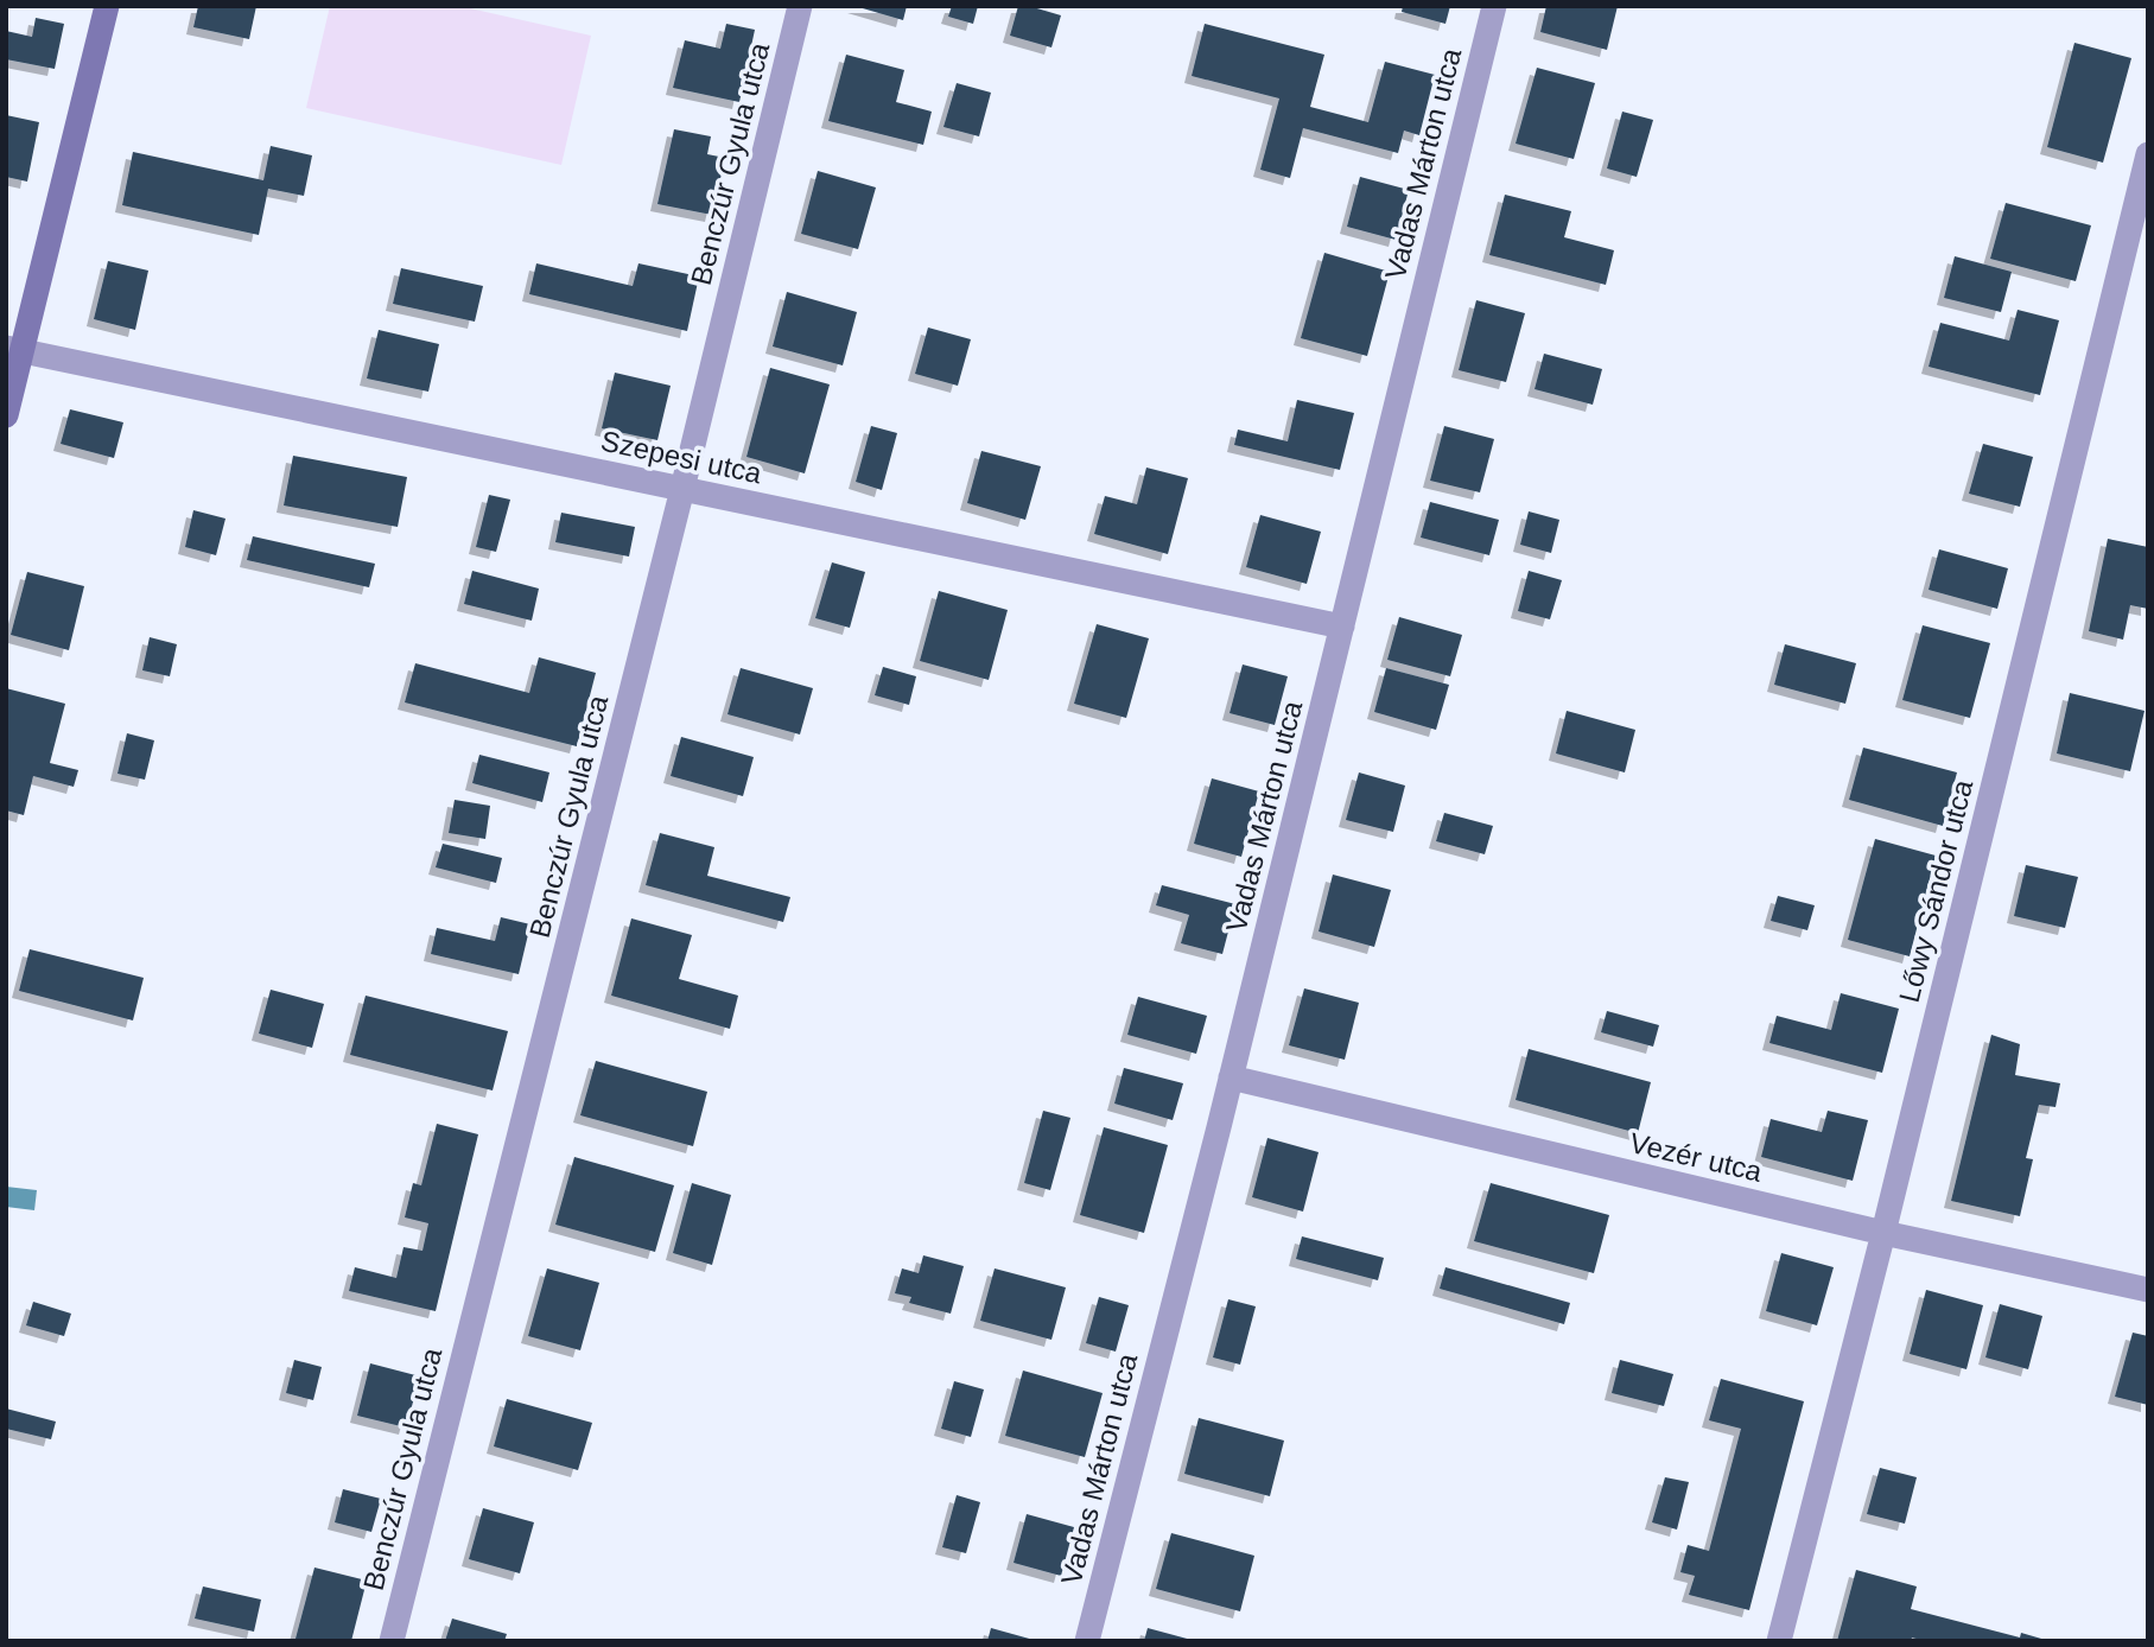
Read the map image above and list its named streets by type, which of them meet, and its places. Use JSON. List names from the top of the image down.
{
  "streets": {
    "street": [
      "Benczúr Gyula utca",
      "Vadas Márton utca",
      "Szepesi utca",
      "Lőwy Sándor utca",
      "Vezér utca"
    ]
  },
  "crossings": [
    ["Benczúr Gyula utca", "Szepesi utca"],
    ["Vadas Márton utca", "Szepesi utca"],
    ["Vadas Márton utca", "Vezér utca"],
    ["Lőwy Sándor utca", "Vezér utca"]
  ]
}
